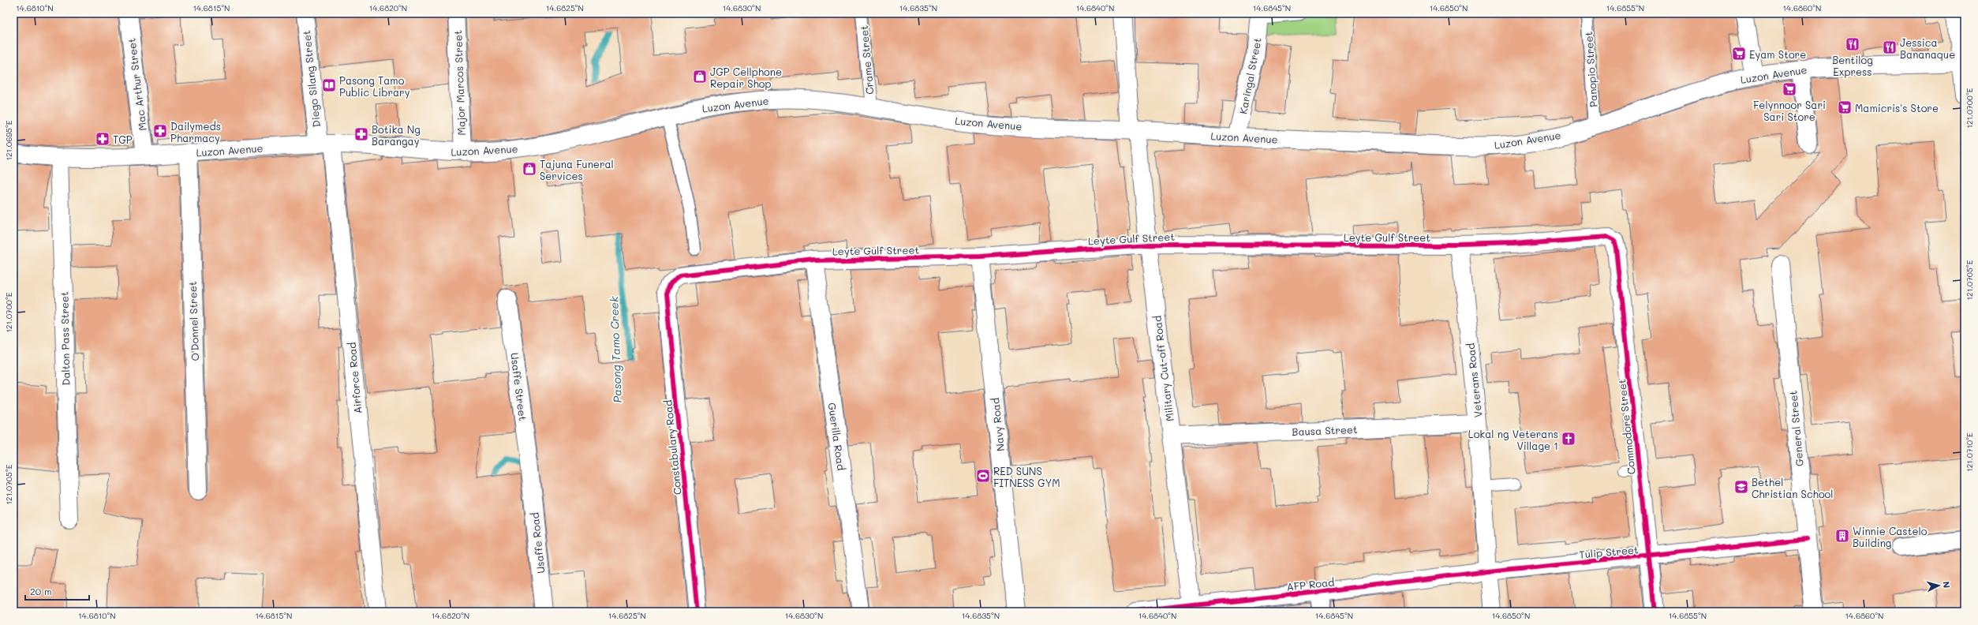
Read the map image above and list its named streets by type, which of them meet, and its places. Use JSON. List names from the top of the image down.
{
  "streets": {
    "street": [
      "Luzon Avenue",
      "Karingal Street",
      "Diego Silang Street",
      "Major Marcos Street",
      "Mac Arthur Street",
      "Leyte Gulf Street",
      "O'Donnel Street",
      "Dalton Pass Street",
      "Military Cut-off Road",
      "Airforce Road",
      "Veterans Road",
      "Usaffe Street",
      "Navy Road",
      "Commodore Street",
      "General Street",
      "Bausa Street",
      "Guerilla Road",
      "Constabulary Road",
      "Usaffe Road",
      "Tulip Street",
      "AFP Road"
    ],
    "lane": ["Crame Street", "Panopio Street"]
  },
  "crossings": [
    ["Crame Street", "Luzon Avenue"],
    ["Panopio Street", "Luzon Avenue"],
    ["Luzon Avenue", "Karingal Street"],
    ["Luzon Avenue", "Diego Silang Street"],
    ["Luzon Avenue", "Major Marcos Street"],
    ["Luzon Avenue", "Mac Arthur Street"],
    ["Luzon Avenue", "O'Donnel Street"],
    ["Luzon Avenue", "Dalton Pass Street"],
    ["Luzon Avenue", "Military Cut-off Road"],
    ["Luzon Avenue", "Airforce Road"],
    ["Diego Silang Street", "Airforce Road"],
    ["Leyte Gulf Street", "Military Cut-off Road"],
    ["Leyte Gulf Street", "Veterans Road"],
    ["Leyte Gulf Street", "Navy Road"],
    ["Leyte Gulf Street", "Commodore Street"],
    ["Leyte Gulf Street", "Guerilla Road"],
    ["Leyte Gulf Street", "Constabulary Road"],
    ["Military Cut-off Road", "Bausa Street"],
    ["Military Cut-off Road", "AFP Road"],
    ["Veterans Road", "Bausa Street"],
    ["Veterans Road", "Tulip Street"],
    ["Veterans Road", "AFP Road"],
    ["Usaffe Street", "Usaffe Road"],
    ["Commodore Street", "Tulip Street"],
    ["General Street", "Tulip Street"],
    ["Tulip Street", "AFP Road"]
  ],
  "water": ["Pasong Tamo Creek"],
  "places": {
    "restaurant": ["Bentilog Express", "Jessica Bananaque"],
    "supermarket": ["Eyam Store", "Felynnoor Sari Sari Store", "Mamicris's Store"],
    "shop": ["JGP Cellphone Repair Shop", "Tajuna Funeral Services"],
    "library": ["Pasong Tamo Public Library"],
    "pharmacy": ["Dailymeds Pharmacy", "Botika Ng Barangay", "TGP"],
    "church": ["Lokal ng Veterans Village 1"],
    "sports": ["RED SUNS FITNESS GYM"],
    "school or university": ["Bethel Christian School"],
    "building": ["Winnie Castelo Building"]
  },
  "scale_bar": "20 m",
  "north": "right",
  "coordinates": [
    "14.6810°N",
    "14.6815°N",
    "14.6820°N",
    "14.6825°N",
    "14.6830°N",
    "14.6835°N",
    "14.6840°N",
    "14.6845°N",
    "14.6850°N",
    "14.6855°N",
    "14.6860°N",
    "121.0700°E",
    "121.0695°E",
    "121.0705°E",
    "121.0710°E"
  ]
}
